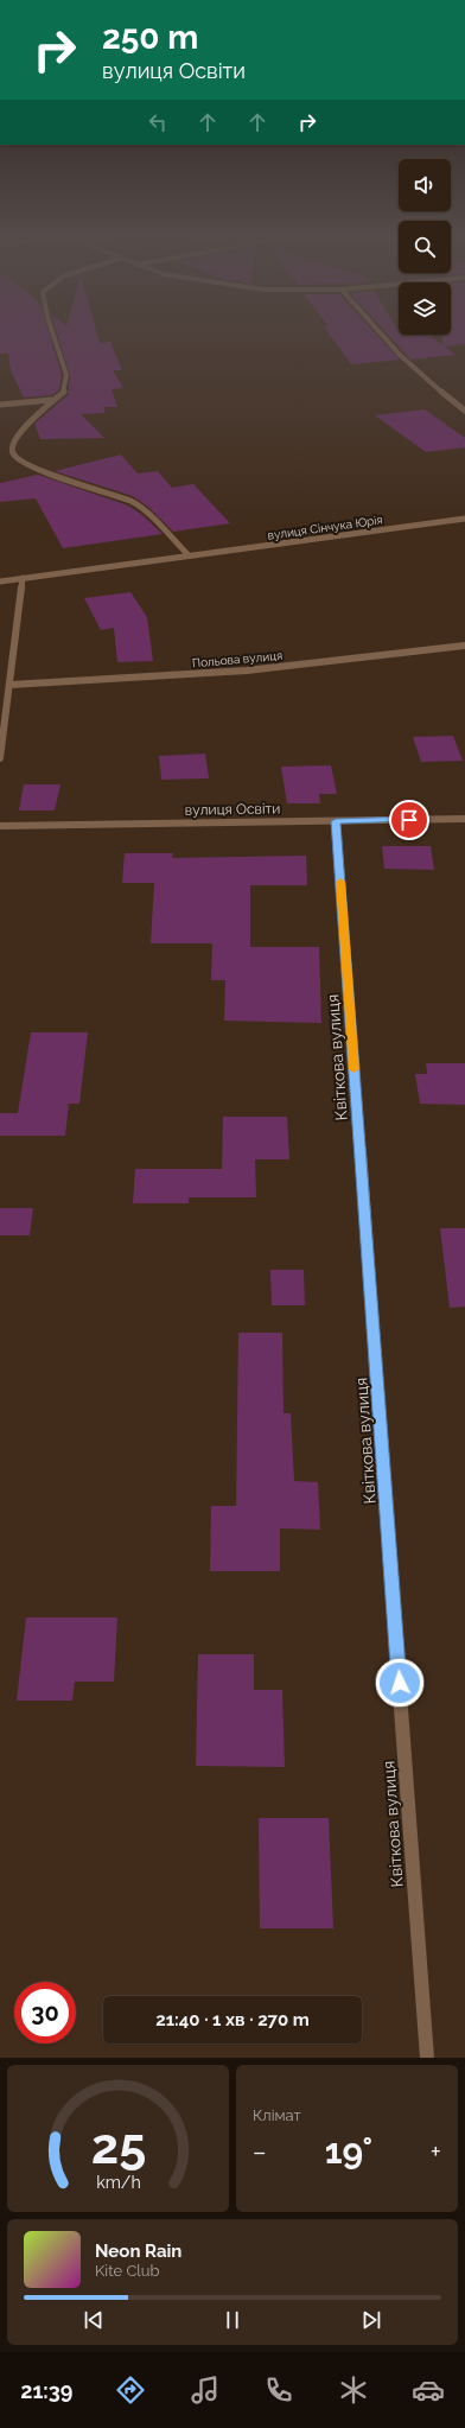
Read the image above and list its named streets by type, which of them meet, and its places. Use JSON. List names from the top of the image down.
{
  "streets": {
    "street": [
      "вулиця Сінчука Юрія",
      "Польова вулиця",
      "вулиця Освіти",
      "Квіткова вулиця"
    ]
  },
  "crossings": [
    ["вулиця Освіти", "Квіткова вулиця"]
  ],
  "page": {
    "turn": ["250 m", "вулиця Освіти"],
    "limit": "30",
    "trip": "21:40 · 1 хв · 270 m",
    "tile": "Клімат",
    "heat": ["−", "19°", "+"],
    "song": ["Neon Rain", "Kite Club"],
    "tabs": "21:39",
    "gauge": ["25", "km/h"]
  }
}
